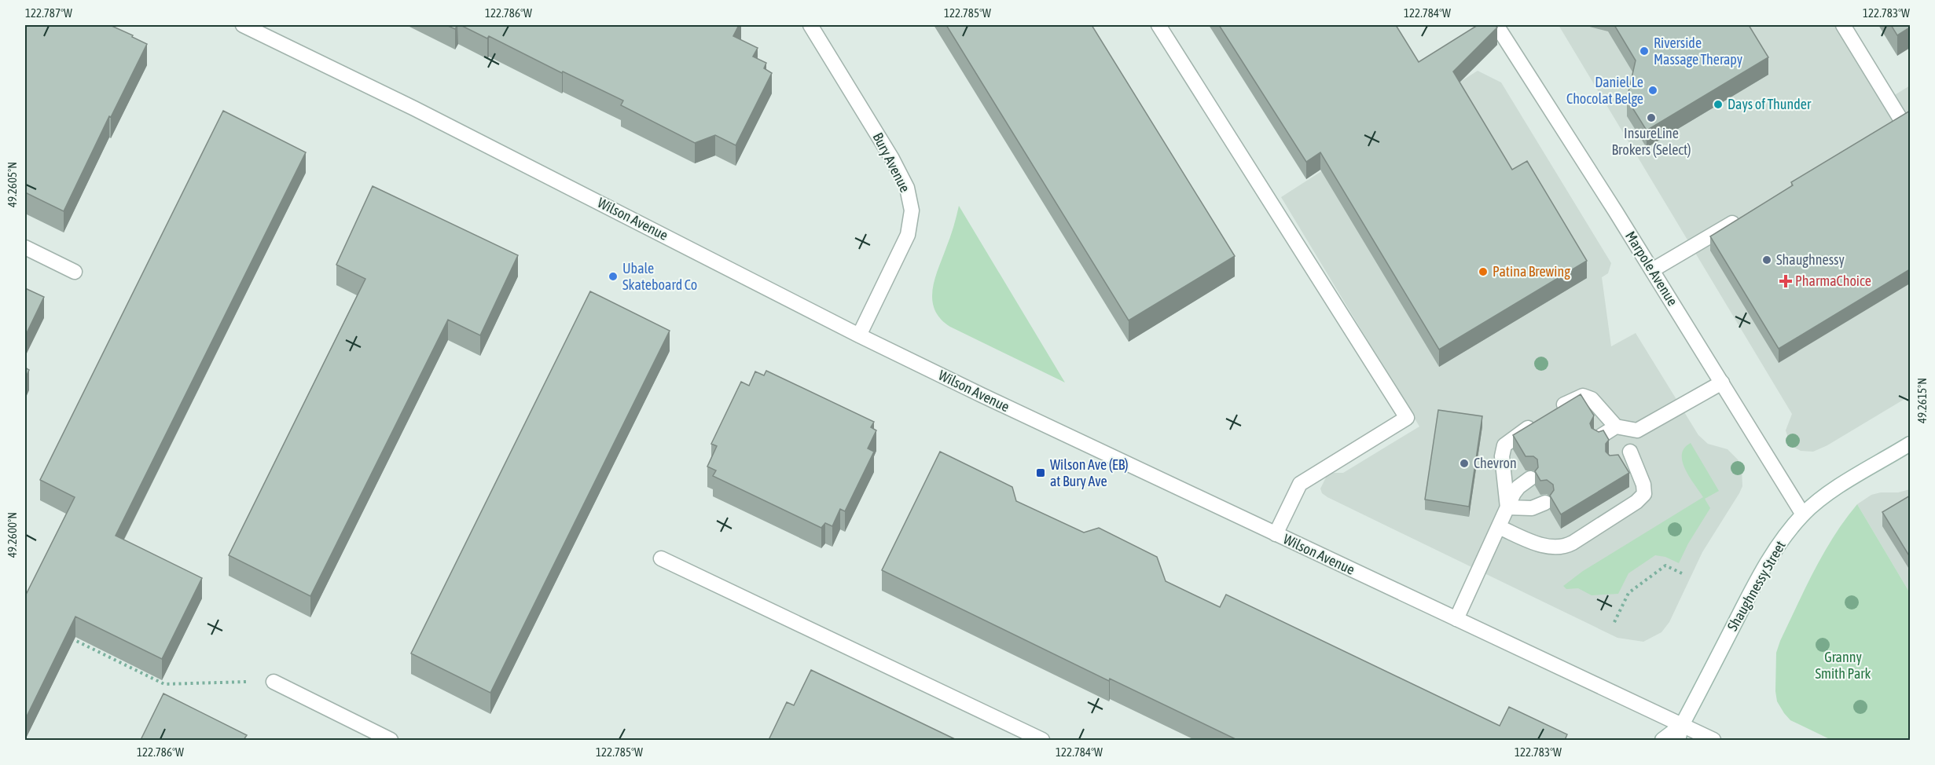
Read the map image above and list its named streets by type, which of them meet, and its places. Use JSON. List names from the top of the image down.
{
  "streets": {
    "street": [
      "Bury Avenue",
      "Wilson Avenue",
      "Marpole Avenue",
      "Shaughnessy Street"
    ]
  },
  "crossings": [
    ["Bury Avenue", "Wilson Avenue"],
    ["Wilson Avenue", "Shaughnessy Street"],
    ["Marpole Avenue", "Shaughnessy Street"]
  ],
  "parks": ["Granny Smith Park"],
  "places": {
    "other": [
      "Riverside Massage Therapy",
      "Daniel Le Chocolat Belge",
      "Days of Thunder",
      "InsureLine Brokers (Select)",
      "Shaughnessy",
      "Patina Brewing",
      "Ubale Skateboard Co",
      "Chevron"
    ],
    "health": ["PharmaChoice"],
    "transit": ["Wilson Ave (EB) at Bury Ave"]
  },
  "coordinates": [
    "122.787°W",
    "122.786°W",
    "122.785°W",
    "122.784°W",
    "122.783°W",
    "49.2605°N",
    "49.2615°N",
    "49.2600°N"
  ]
}
